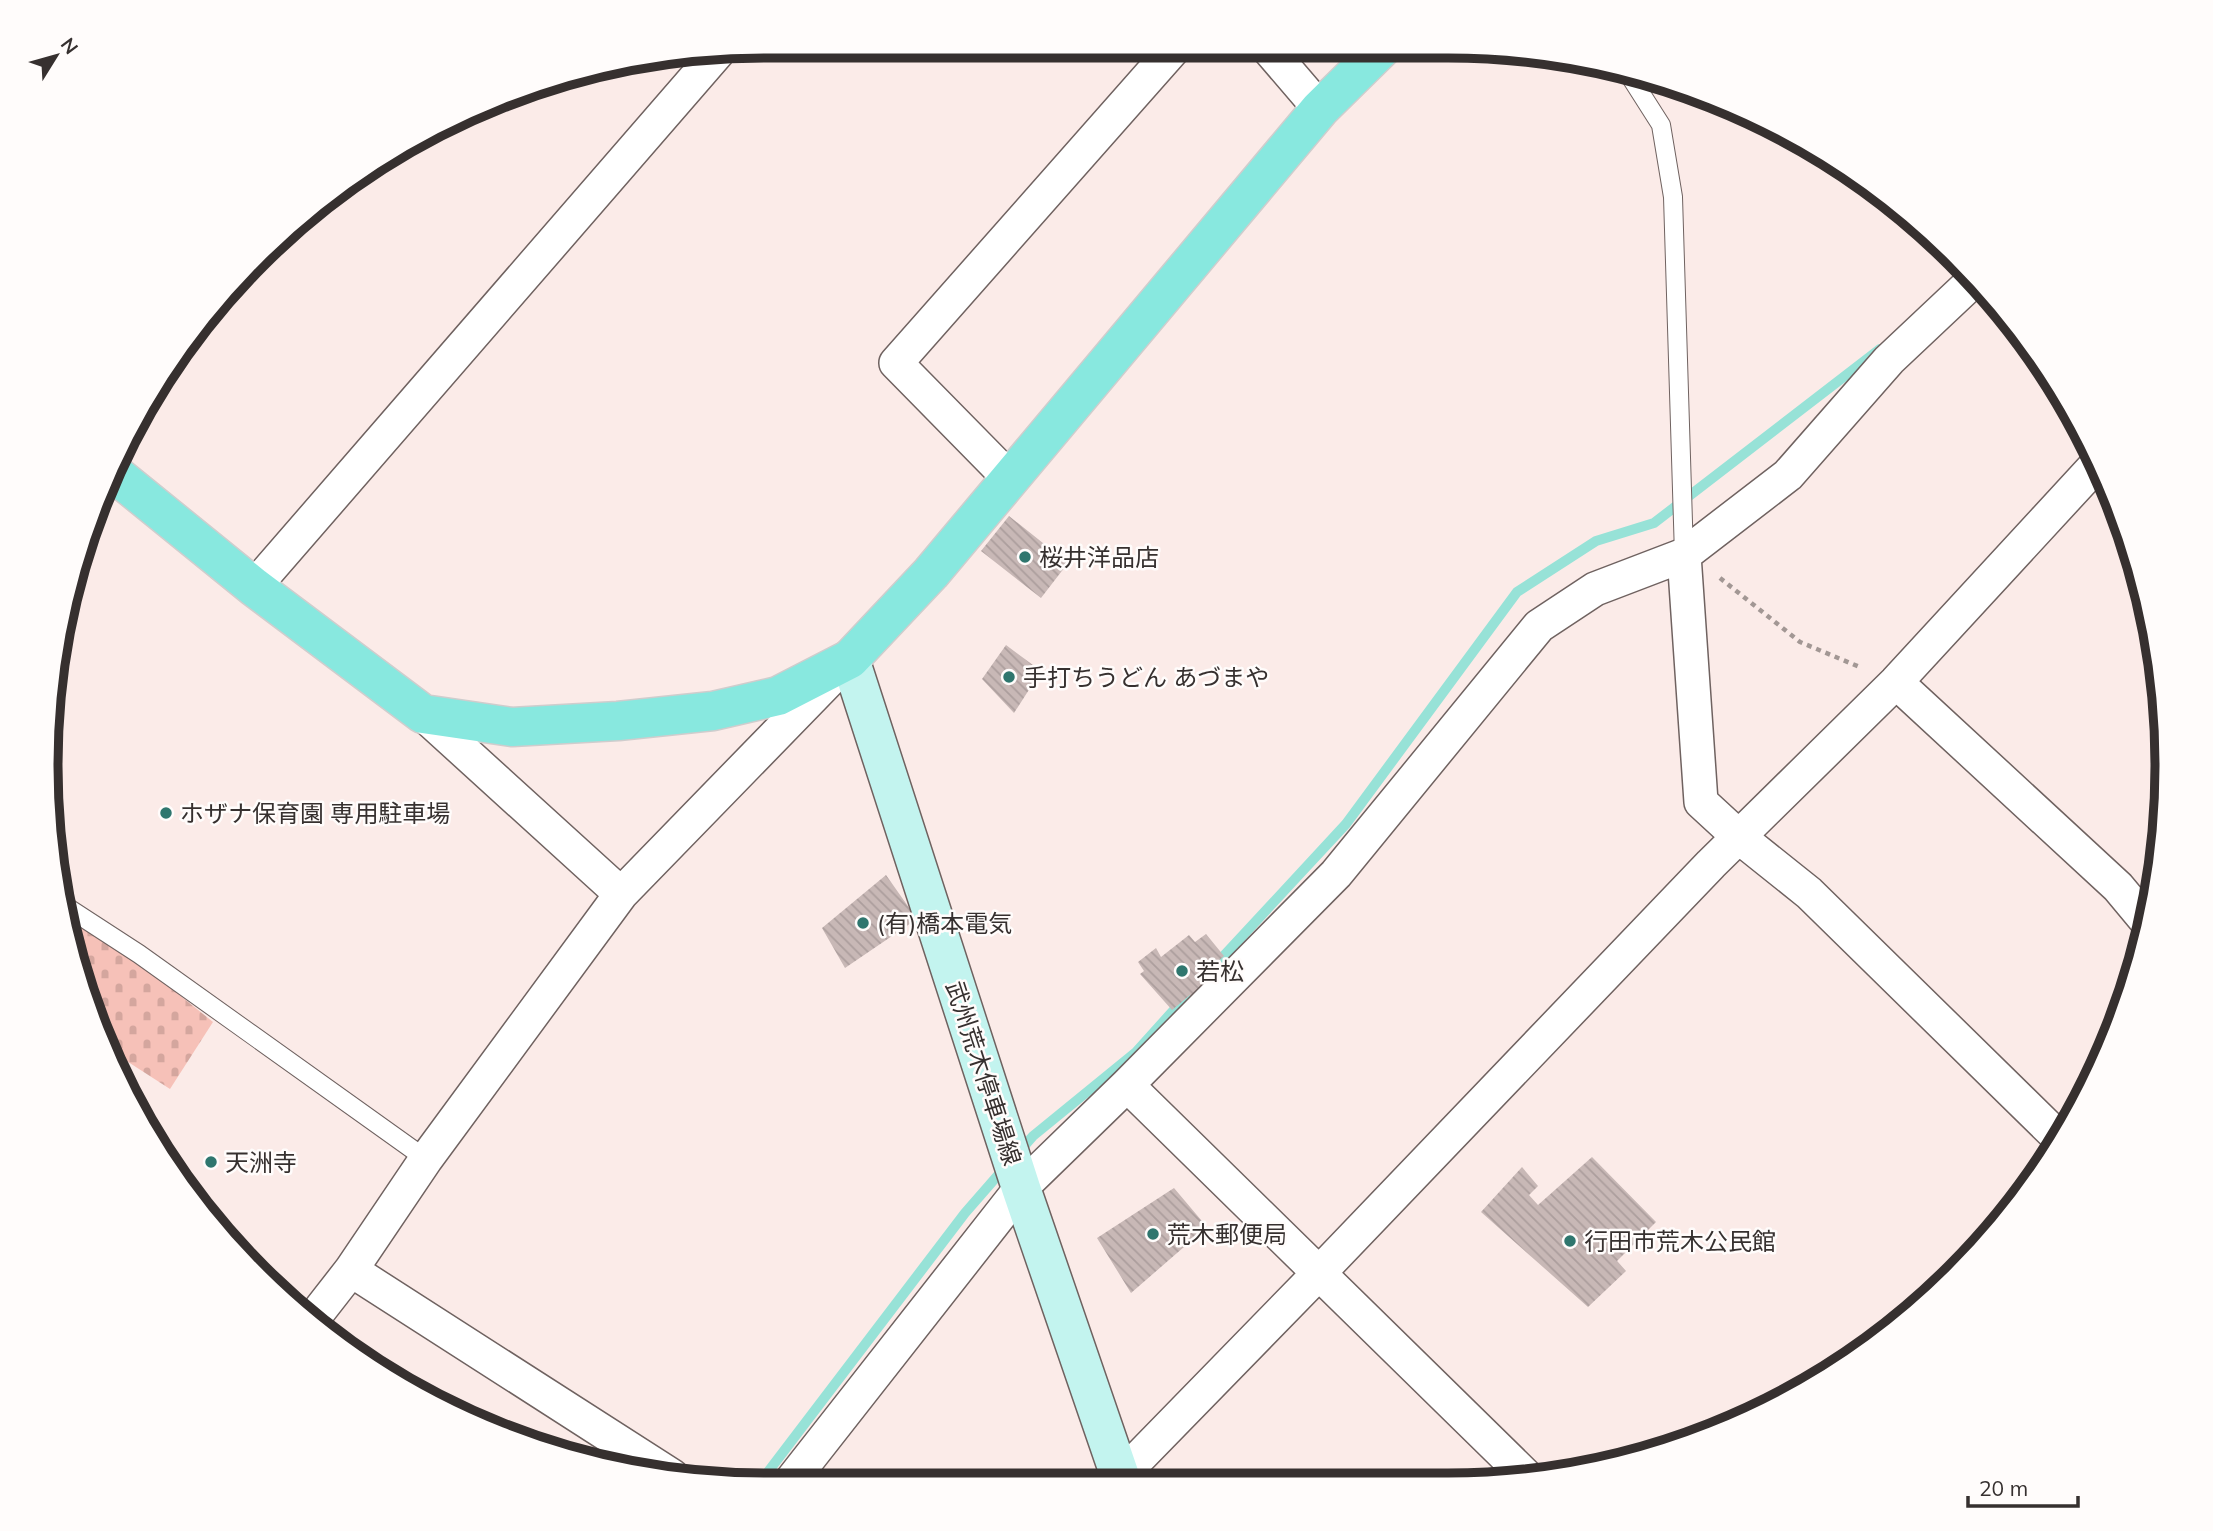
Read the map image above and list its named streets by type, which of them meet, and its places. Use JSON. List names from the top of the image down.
{
  "streets": {
    "main road": ["武州荒木停車場線"]
  },
  "places": [
    "桜井洋品店",
    "手打ちうどん あづまや",
    "ホザナ保育園 専用駐車場",
    "(有)橋本電気",
    "若松",
    "天洲寺",
    "荒木郵便局",
    "行田市荒木公民館"
  ],
  "scale_bar": "20 m",
  "north": "top right"
}
